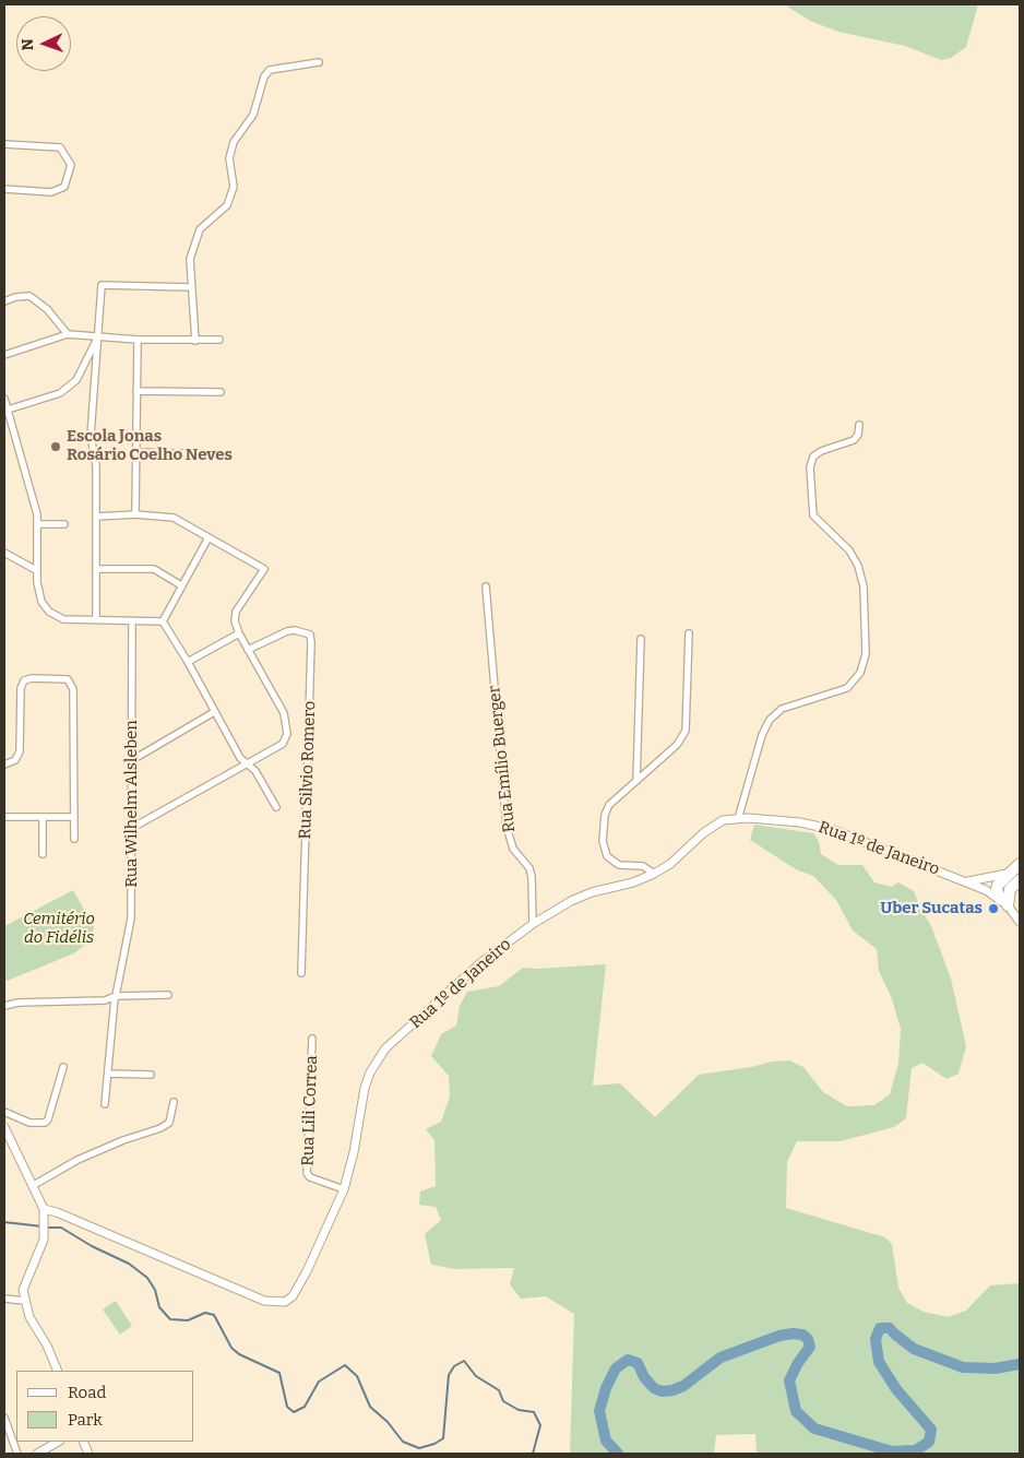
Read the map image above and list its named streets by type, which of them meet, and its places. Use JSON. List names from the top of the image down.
{
  "streets": {
    "street": [
      "Rua Emílio Buerger",
      "Rua Silvio Romero",
      "Rua Wilhelm Alsleben",
      "Rua 1º de Janeiro",
      "Rua Lili Correa"
    ]
  },
  "crossings": [
    ["Rua Emílio Buerger", "Rua 1º de Janeiro"],
    ["Rua 1º de Janeiro", "Rua Lili Correa"]
  ],
  "parks": ["Cemitério do Fidélis"],
  "places": ["Escola Jonas Rosário Coelho Neves", "Uber Sucatas"],
  "legend": ["Road", "Park"],
  "north": "left"
}
